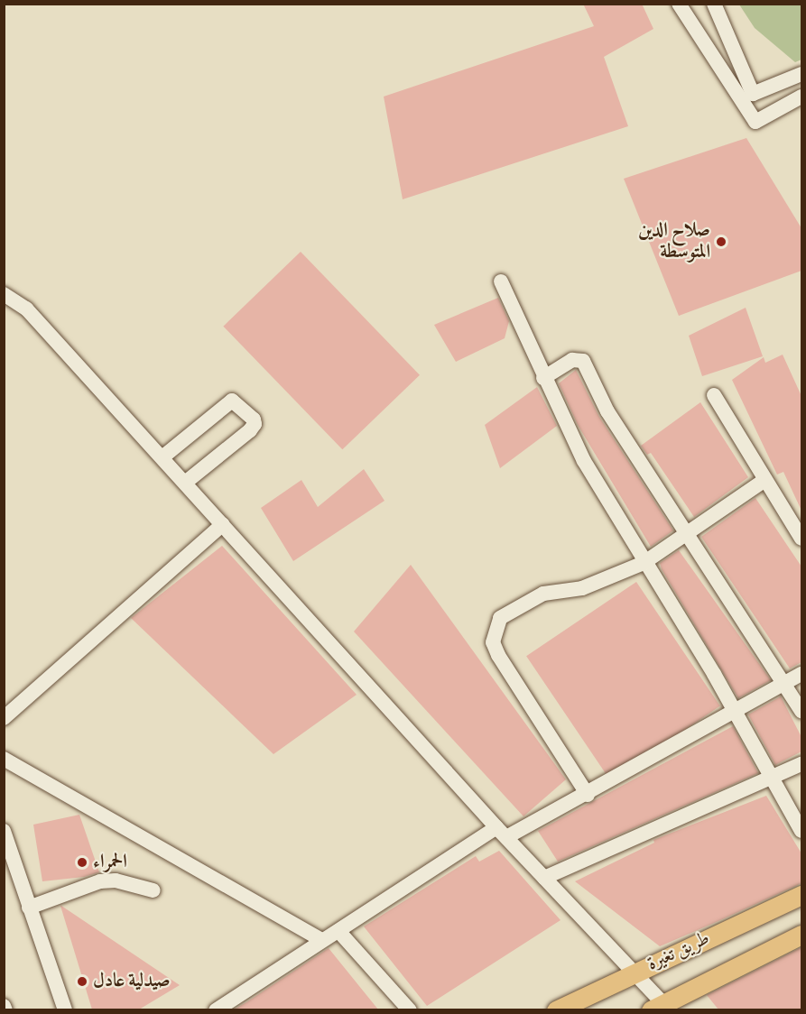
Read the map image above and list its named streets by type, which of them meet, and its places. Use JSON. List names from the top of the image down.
{
  "streets": {
    "main road": ["طريق تغيرة"]
  },
  "places": ["صلاح الدين المتوسطة", "الحمراء", "صيدلية عادل"]
}
